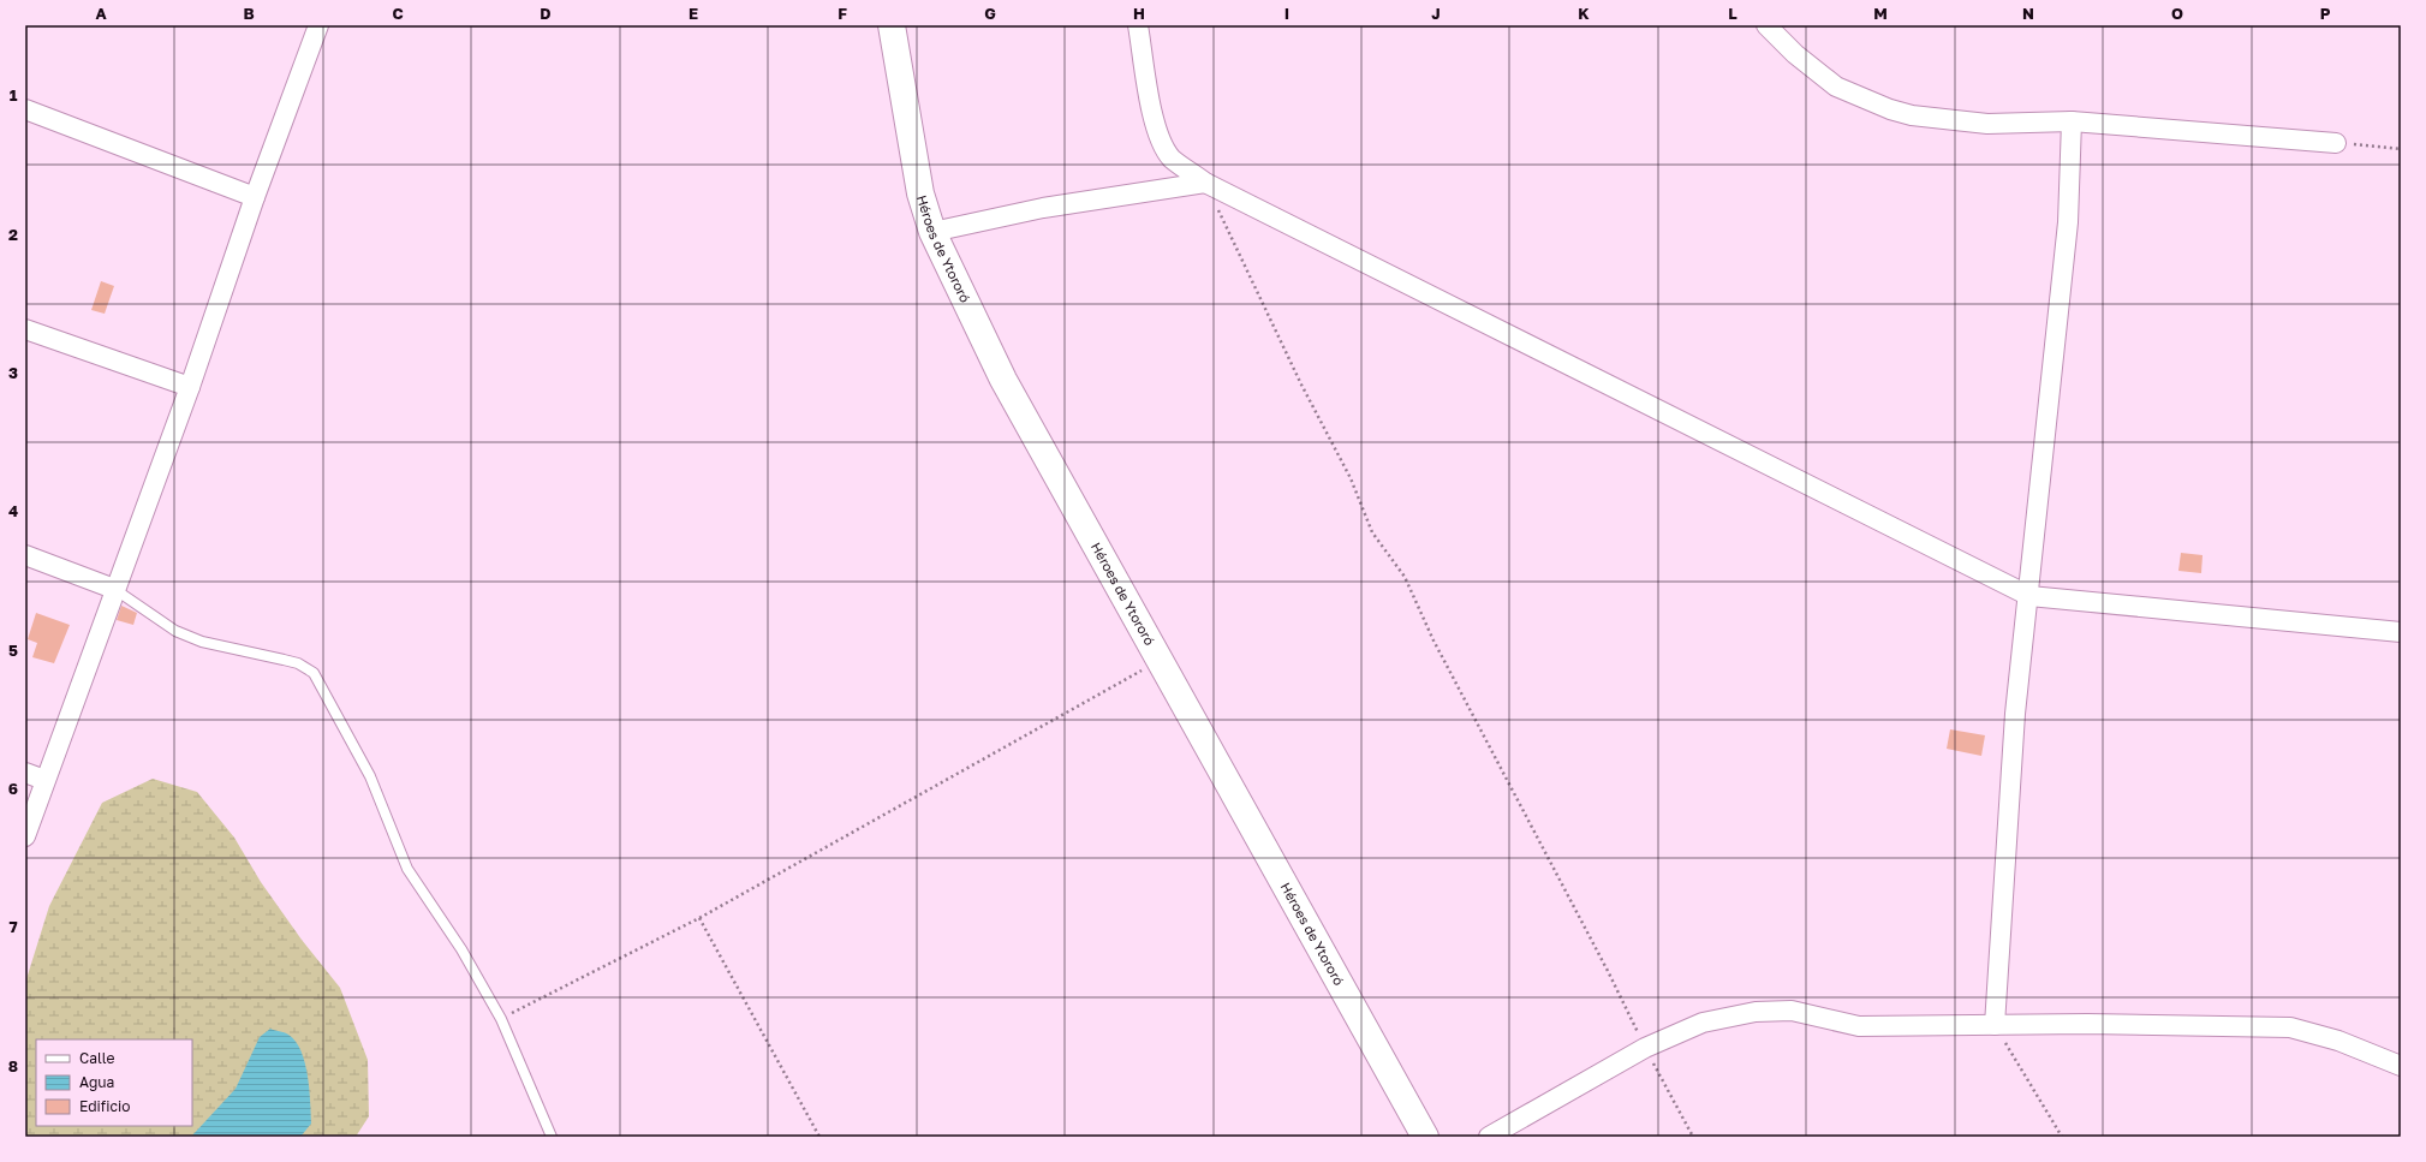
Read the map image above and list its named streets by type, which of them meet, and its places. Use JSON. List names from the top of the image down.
{
  "streets": {
    "main road": ["Héroes de Ytororó"]
  },
  "legend": ["Calle", "Agua", "Edificio"],
  "grid": {
    "columns": [
      "A",
      "B",
      "C",
      "D",
      "E",
      "F",
      "G",
      "H",
      "I",
      "J",
      "K",
      "L",
      "M",
      "N",
      "O",
      "P"
    ],
    "rows": [
      "1",
      "2",
      "3",
      "4",
      "5",
      "6",
      "7",
      "8"
    ]
  }
}
